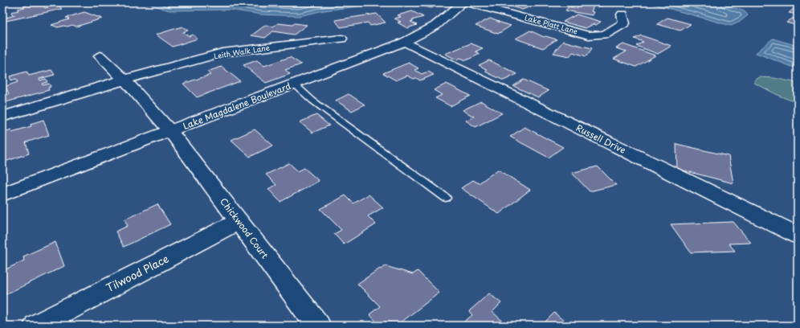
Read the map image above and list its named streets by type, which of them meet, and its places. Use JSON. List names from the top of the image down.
{
  "streets": {
    "street": [
      "Lake Platt Lane",
      "Leith Walk Lane",
      "Lake Magdalene Boulevard",
      "Russell Drive",
      "Chickwood Court",
      "Tilwood Place"
    ]
  },
  "crossings": [
    ["Lake Magdalene Boulevard", "Russell Drive"],
    ["Lake Magdalene Boulevard", "Chickwood Court"],
    ["Chickwood Court", "Tilwood Place"]
  ]
}
